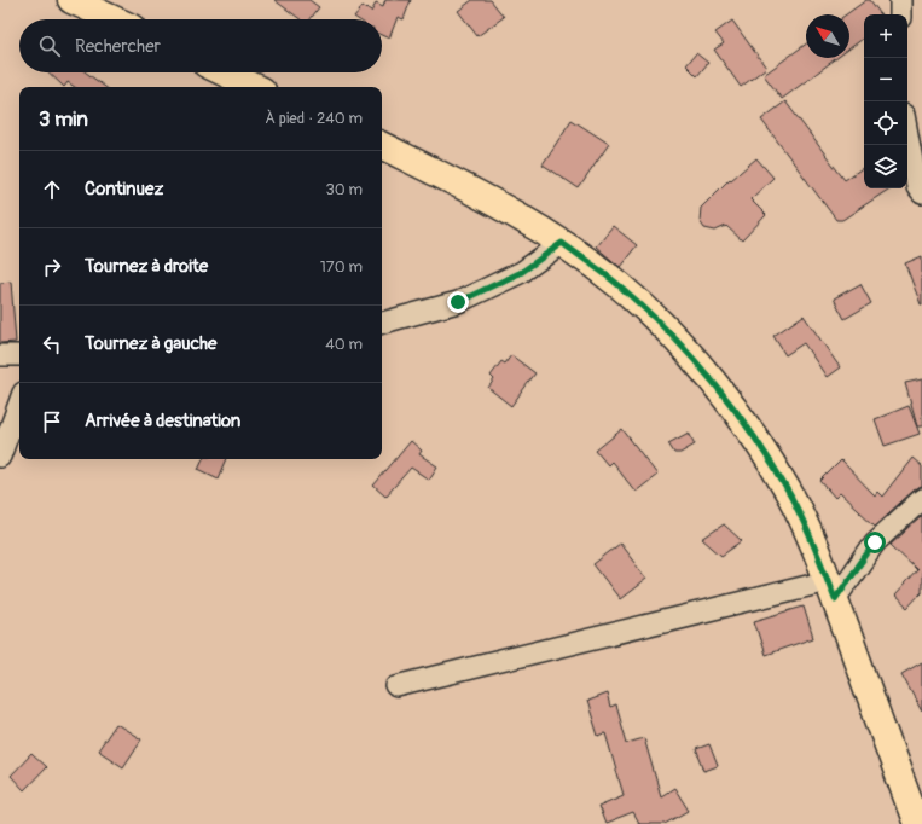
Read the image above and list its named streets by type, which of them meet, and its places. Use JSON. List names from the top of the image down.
{
  "north": "top left",
  "page": {
    "map_buttons": ["+", "−"],
    "search": "Rechercher",
    "heading": ["3 min", "À pied · 240 m"],
    "list": [
      ["Continuez", "30 m"],
      ["Tournez à droite", "170 m"],
      ["Tournez à gauche", "40 m"],
      "Arrivée à destination"
    ]
  }
}
